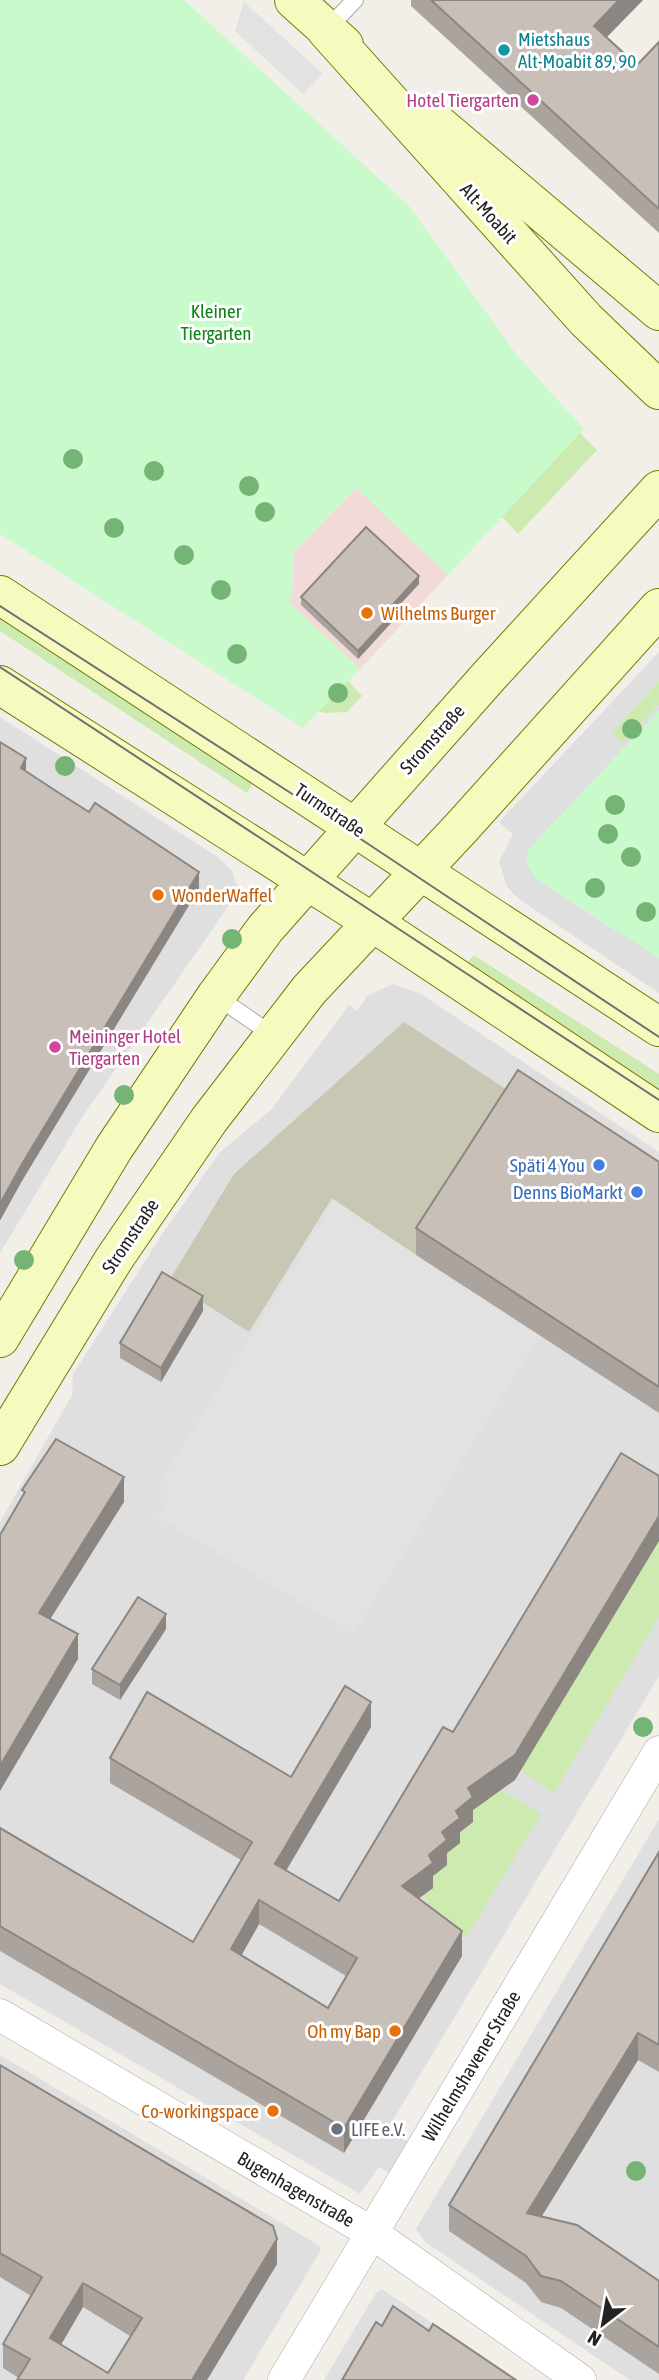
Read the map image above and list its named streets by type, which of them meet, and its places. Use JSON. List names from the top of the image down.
{
  "streets": {
    "main road": ["Alt-Moabit", "Stromstraße", "Turmstraße"],
    "street": ["Wilhelmshavener Straße", "Bugenhagenstraße"]
  },
  "crossings": [
    ["Stromstraße", "Turmstraße"],
    ["Wilhelmshavener Straße", "Bugenhagenstraße"]
  ],
  "parks": ["Kleiner Tiergarten"],
  "places": [
    "Mietshaus Alt-Moabit 89, 90",
    "Hotel Tiergarten",
    "Wilhelms Burger",
    "WonderWaffel",
    "Meininger Hotel Tiergarten",
    "Späti 4 You",
    "Denns BioMarkt",
    "Oh my Bap",
    "Co-workingspace",
    "LIFE e.V."
  ],
  "north": "bottom left"
}
